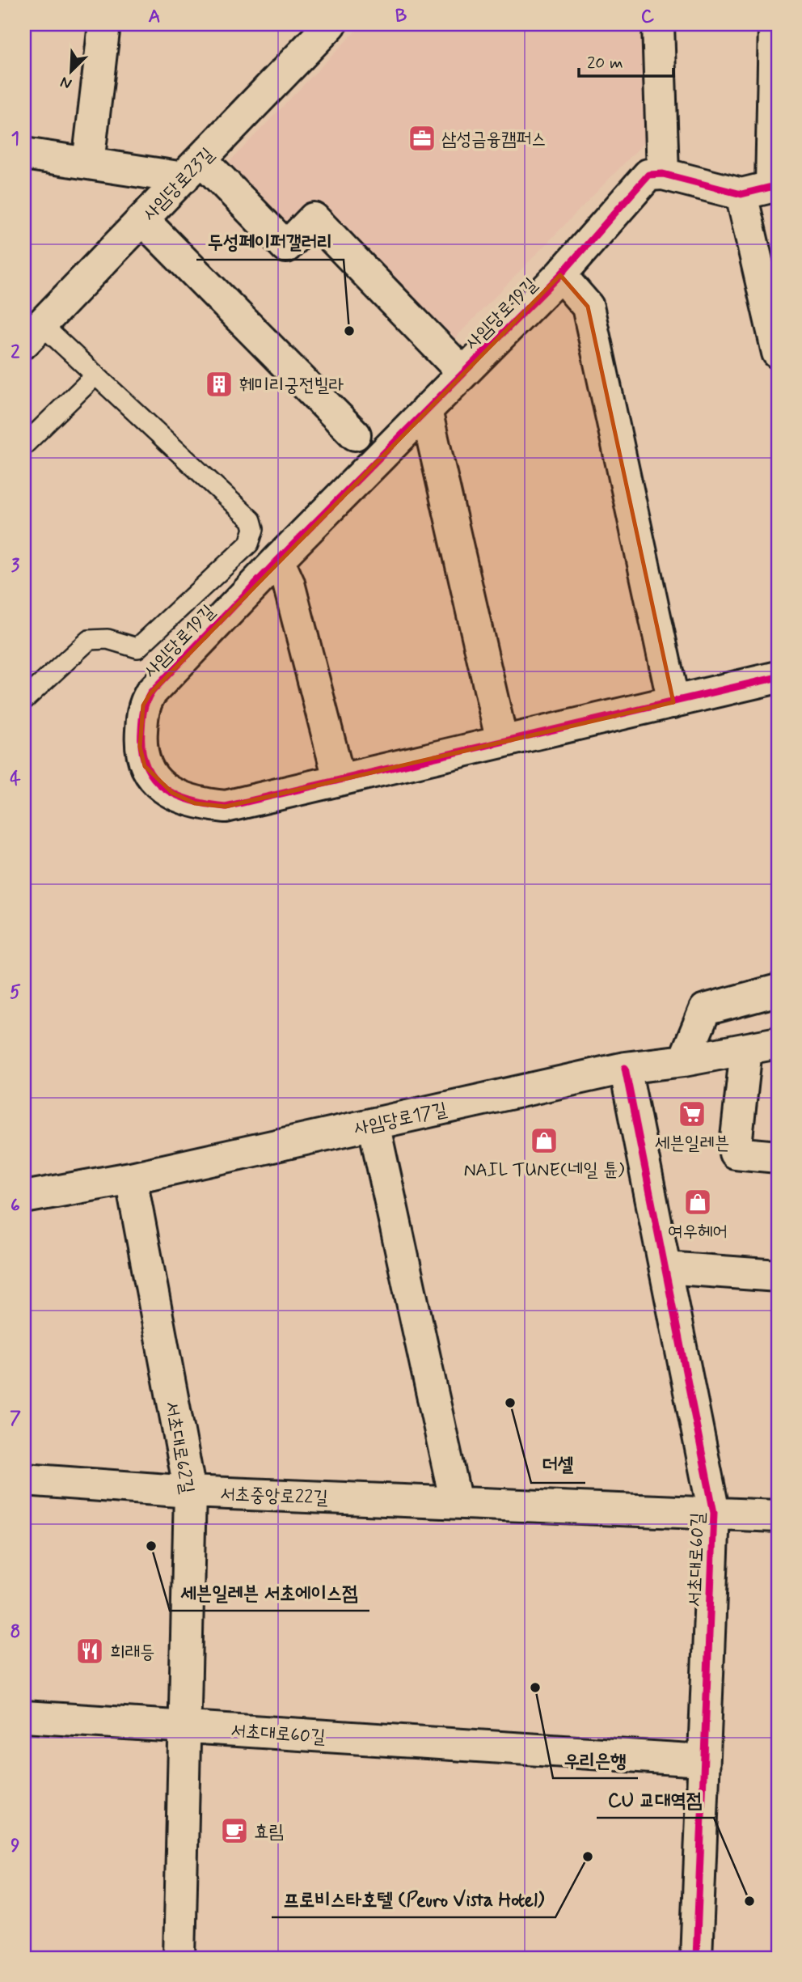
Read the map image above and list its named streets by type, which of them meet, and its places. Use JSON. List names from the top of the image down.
{
  "streets": {
    "street": [
      "사임당로23길",
      "사임당로19길",
      "사임당로17길",
      "서초대로62길",
      "서초중앙로22길",
      "서초대로60길"
    ]
  },
  "crossings": [
    ["사임당로17길", "서초대로62길"],
    ["사임당로17길", "서초대로60길"],
    ["서초대로62길", "서초중앙로22길"],
    ["서초대로62길", "서초대로60길"],
    ["서초중앙로22길", "서초대로60길"]
  ],
  "places": {
    "office": ["삼성금융캠퍼스"],
    "other": [
      "두성페이퍼갤러리",
      "더셀",
      "세븐일레븐 서초에이스점",
      "우리은행",
      "프로비스타호텔 (Peuro Vista Hotel)",
      "CU 교대역점"
    ],
    "building": ["훼미리궁전빌라"],
    "supermarket": ["세븐일레븐"],
    "shop": ["NAIL TUNE(네일 튠)", "여우헤어"],
    "restaurant": ["희래등"],
    "cafe": ["효림"]
  },
  "scale_bar": "20 m",
  "north": "bottom left",
  "grid": {
    "columns": ["A", "B", "C"],
    "rows": [
      "1",
      "2",
      "3",
      "4",
      "5",
      "6",
      "7",
      "8",
      "9"
    ]
  }
}
